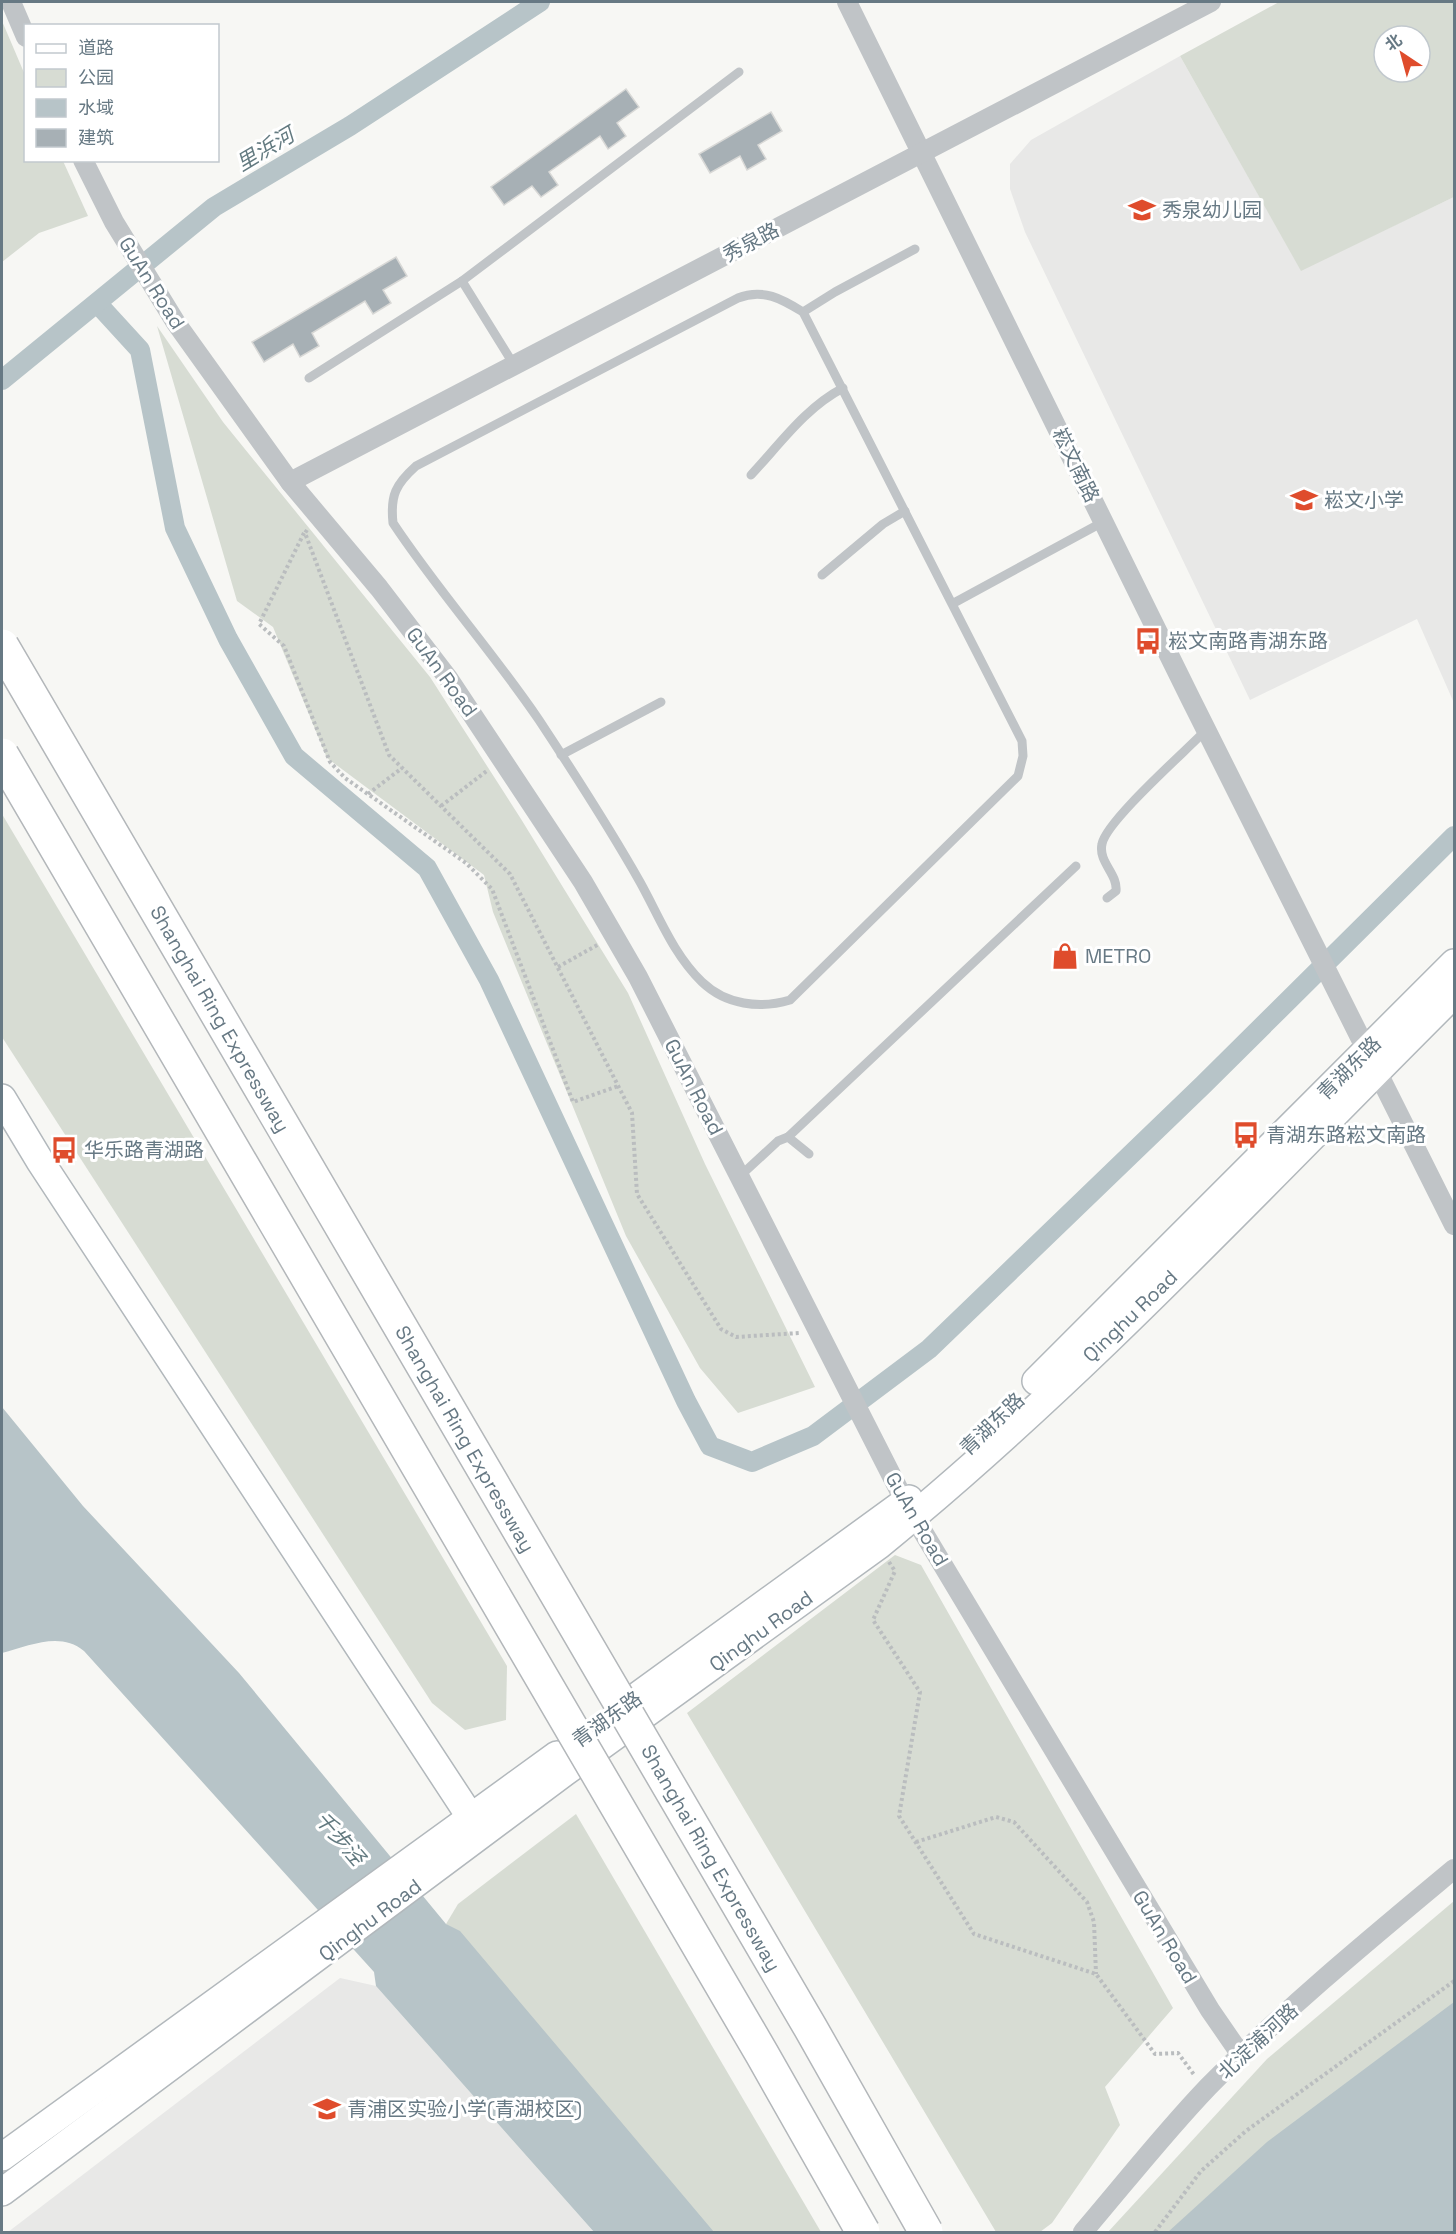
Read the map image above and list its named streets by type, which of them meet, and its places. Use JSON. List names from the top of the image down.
{
  "streets": {
    "highway": ["Shanghai Ring Expressway"],
    "main road": ["青湖东路", "Qinghu Road"],
    "street": [
      "秀泉路",
      "GuAn Road",
      "崧文南路",
      "北淀浦河路"
    ]
  },
  "crossings": [
    ["秀泉路", "GuAn Road"],
    ["秀泉路", "崧文南路"],
    ["GuAn Road", "青湖东路"],
    ["GuAn Road", "Qinghu Road"],
    ["GuAn Road", "北淀浦河路"],
    ["崧文南路", "青湖东路"],
    ["青湖东路", "Qinghu Road"]
  ],
  "water": ["里浜河", "千步泾"],
  "places": {
    "school or university": ["秀泉幼儿园", "崧文小学", "青浦区实验小学(青湖校区)"],
    "bus stop": ["崧文南路青湖东路", "青湖东路崧文南路", "华乐路青湖路"],
    "shop": ["METRO"]
  },
  "legend": [
    "道路",
    "公园",
    "水域",
    "建筑"
  ],
  "north": "top left"
}
